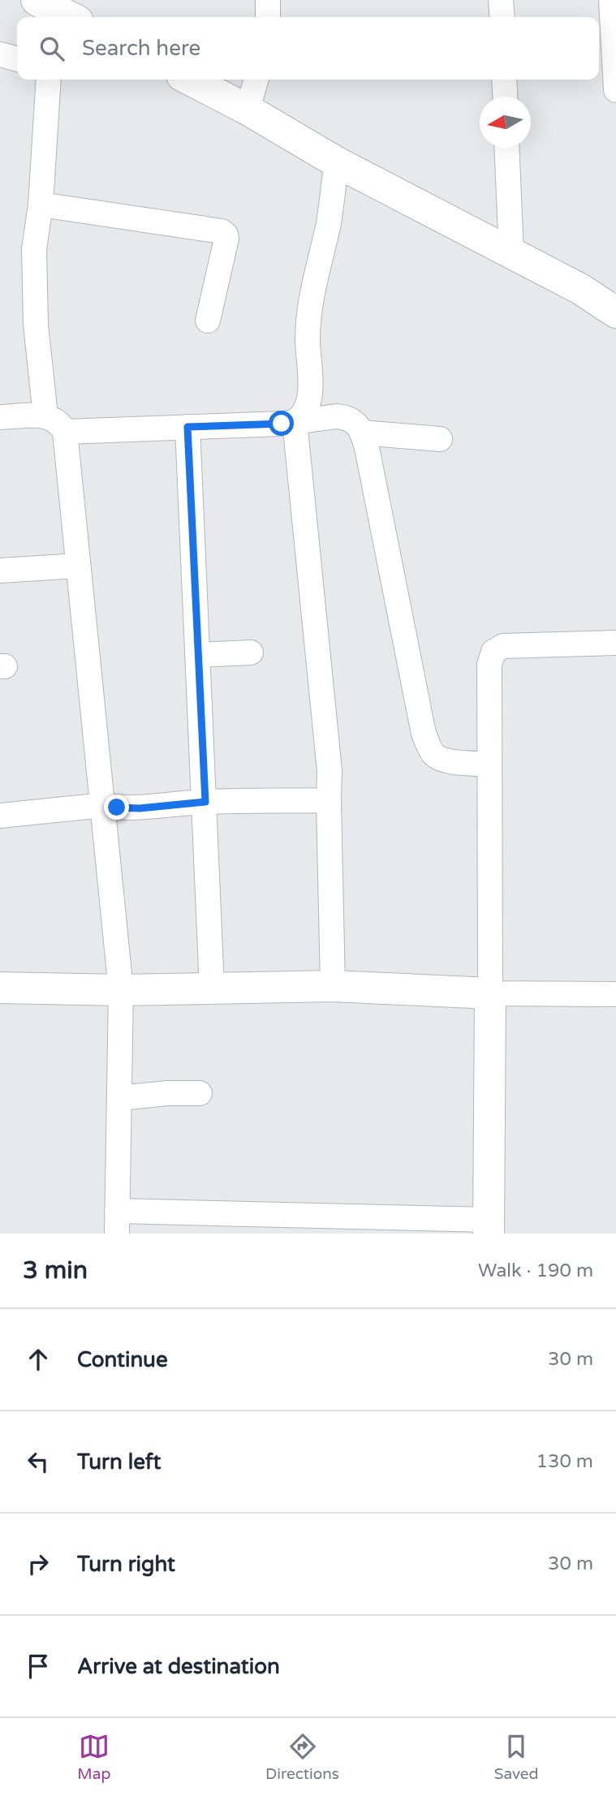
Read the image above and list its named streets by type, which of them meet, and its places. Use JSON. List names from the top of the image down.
{
  "north": "left",
  "page": {
    "search": "Search here",
    "heading": ["3 min", "Walk · 190 m"],
    "list": [
      ["Continue", "30 m"],
      ["Turn left", "130 m"],
      ["Turn right", "30 m"],
      "Arrive at destination"
    ],
    "nav": ["Map", "Directions", "Saved"]
  }
}
